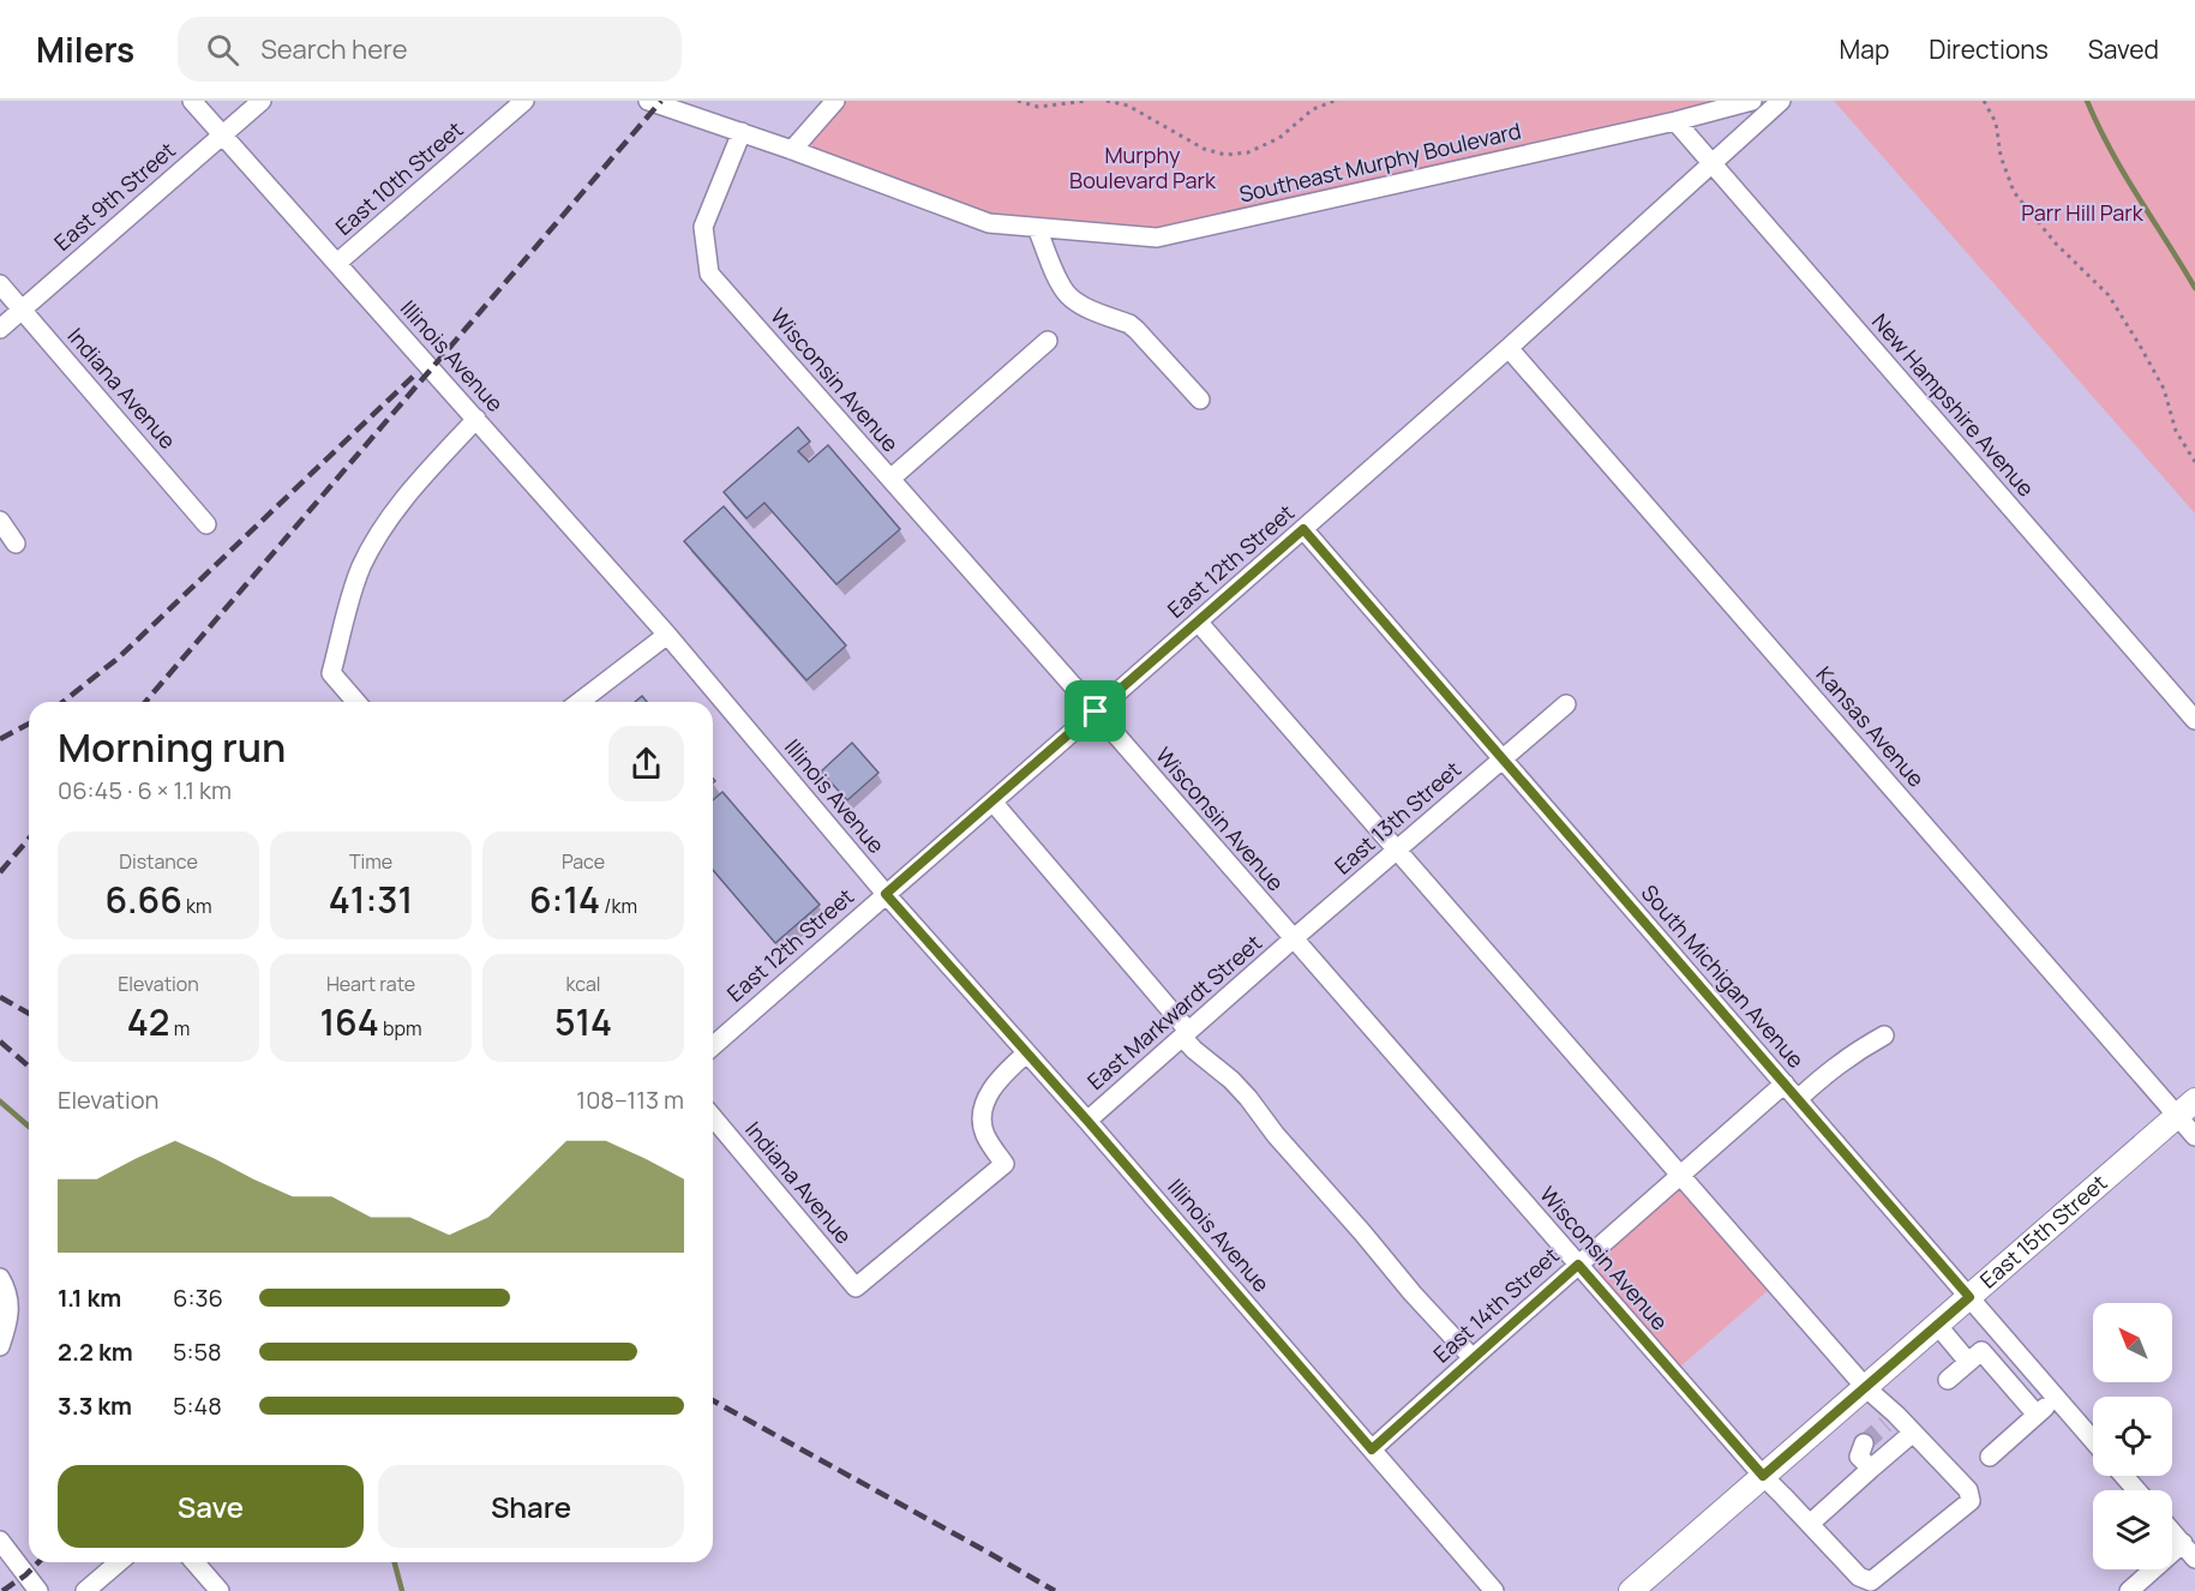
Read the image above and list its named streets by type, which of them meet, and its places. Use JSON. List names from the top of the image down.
{
  "streets": {
    "main road": ["East 15th Street"],
    "street": [
      "Southeast Murphy Boulevard",
      "East 10th Street",
      "East 9th Street",
      "Illinois Avenue",
      "Wisconsin Avenue",
      "Indiana Avenue",
      "New Hampshire Avenue",
      "East 12th Street",
      "Kansas Avenue",
      "East 13th Street",
      "South Michigan Avenue",
      "East Markwardt Street",
      "East 14th Street"
    ]
  },
  "crossings": [
    ["Southeast Murphy Boulevard", "Wisconsin Avenue"],
    ["Southeast Murphy Boulevard", "New Hampshire Avenue"],
    ["East 10th Street", "Illinois Avenue"],
    ["East 9th Street", "Illinois Avenue"],
    ["East 9th Street", "Indiana Avenue"],
    ["Illinois Avenue", "Indiana Avenue"],
    ["Illinois Avenue", "East 12th Street"],
    ["Illinois Avenue", "East Markwardt Street"],
    ["Illinois Avenue", "East 14th Street"],
    ["Wisconsin Avenue", "East 12th Street"],
    ["Wisconsin Avenue", "East 13th Street"],
    ["Wisconsin Avenue", "East Markwardt Street"],
    ["Wisconsin Avenue", "East 15th Street"],
    ["Wisconsin Avenue", "East 14th Street"],
    ["New Hampshire Avenue", "East 12th Street"],
    ["East 12th Street", "Kansas Avenue"],
    ["East 12th Street", "South Michigan Avenue"],
    ["Kansas Avenue", "East 15th Street"],
    ["East 13th Street", "South Michigan Avenue"],
    ["East 13th Street", "East Markwardt Street"],
    ["South Michigan Avenue", "East 15th Street"],
    ["South Michigan Avenue", "East 14th Street"]
  ],
  "parks": ["Murphy Boulevard Park", "Parr Hill Park"],
  "north": "top left",
  "page": {
    "header": "Milers",
    "search": "Search here",
    "nav": ["Map", "Directions", "Saved"],
    "heading": ["Morning run", "06:45 · 6 × 1.1 km"],
    "stats": [
      ["Distance", "6.66 km"],
      ["Time", "41:31"],
      ["Pace", "6:14 /km"],
      ["Elevation", "42 m"],
      ["Heart rate", "164 bpm"],
      ["kcal", "514"]
    ],
    "chart": ["Elevation", "108–113 m"],
    "list": [
      {
        "name": "1.1 km",
        "note": "6:36"
      },
      {
        "name": "2.2 km",
        "note": "5:58"
      },
      {
        "name": "3.3 km",
        "note": "5:48"
      }
    ],
    "buttons": ["Save", "Share"]
  }
}
